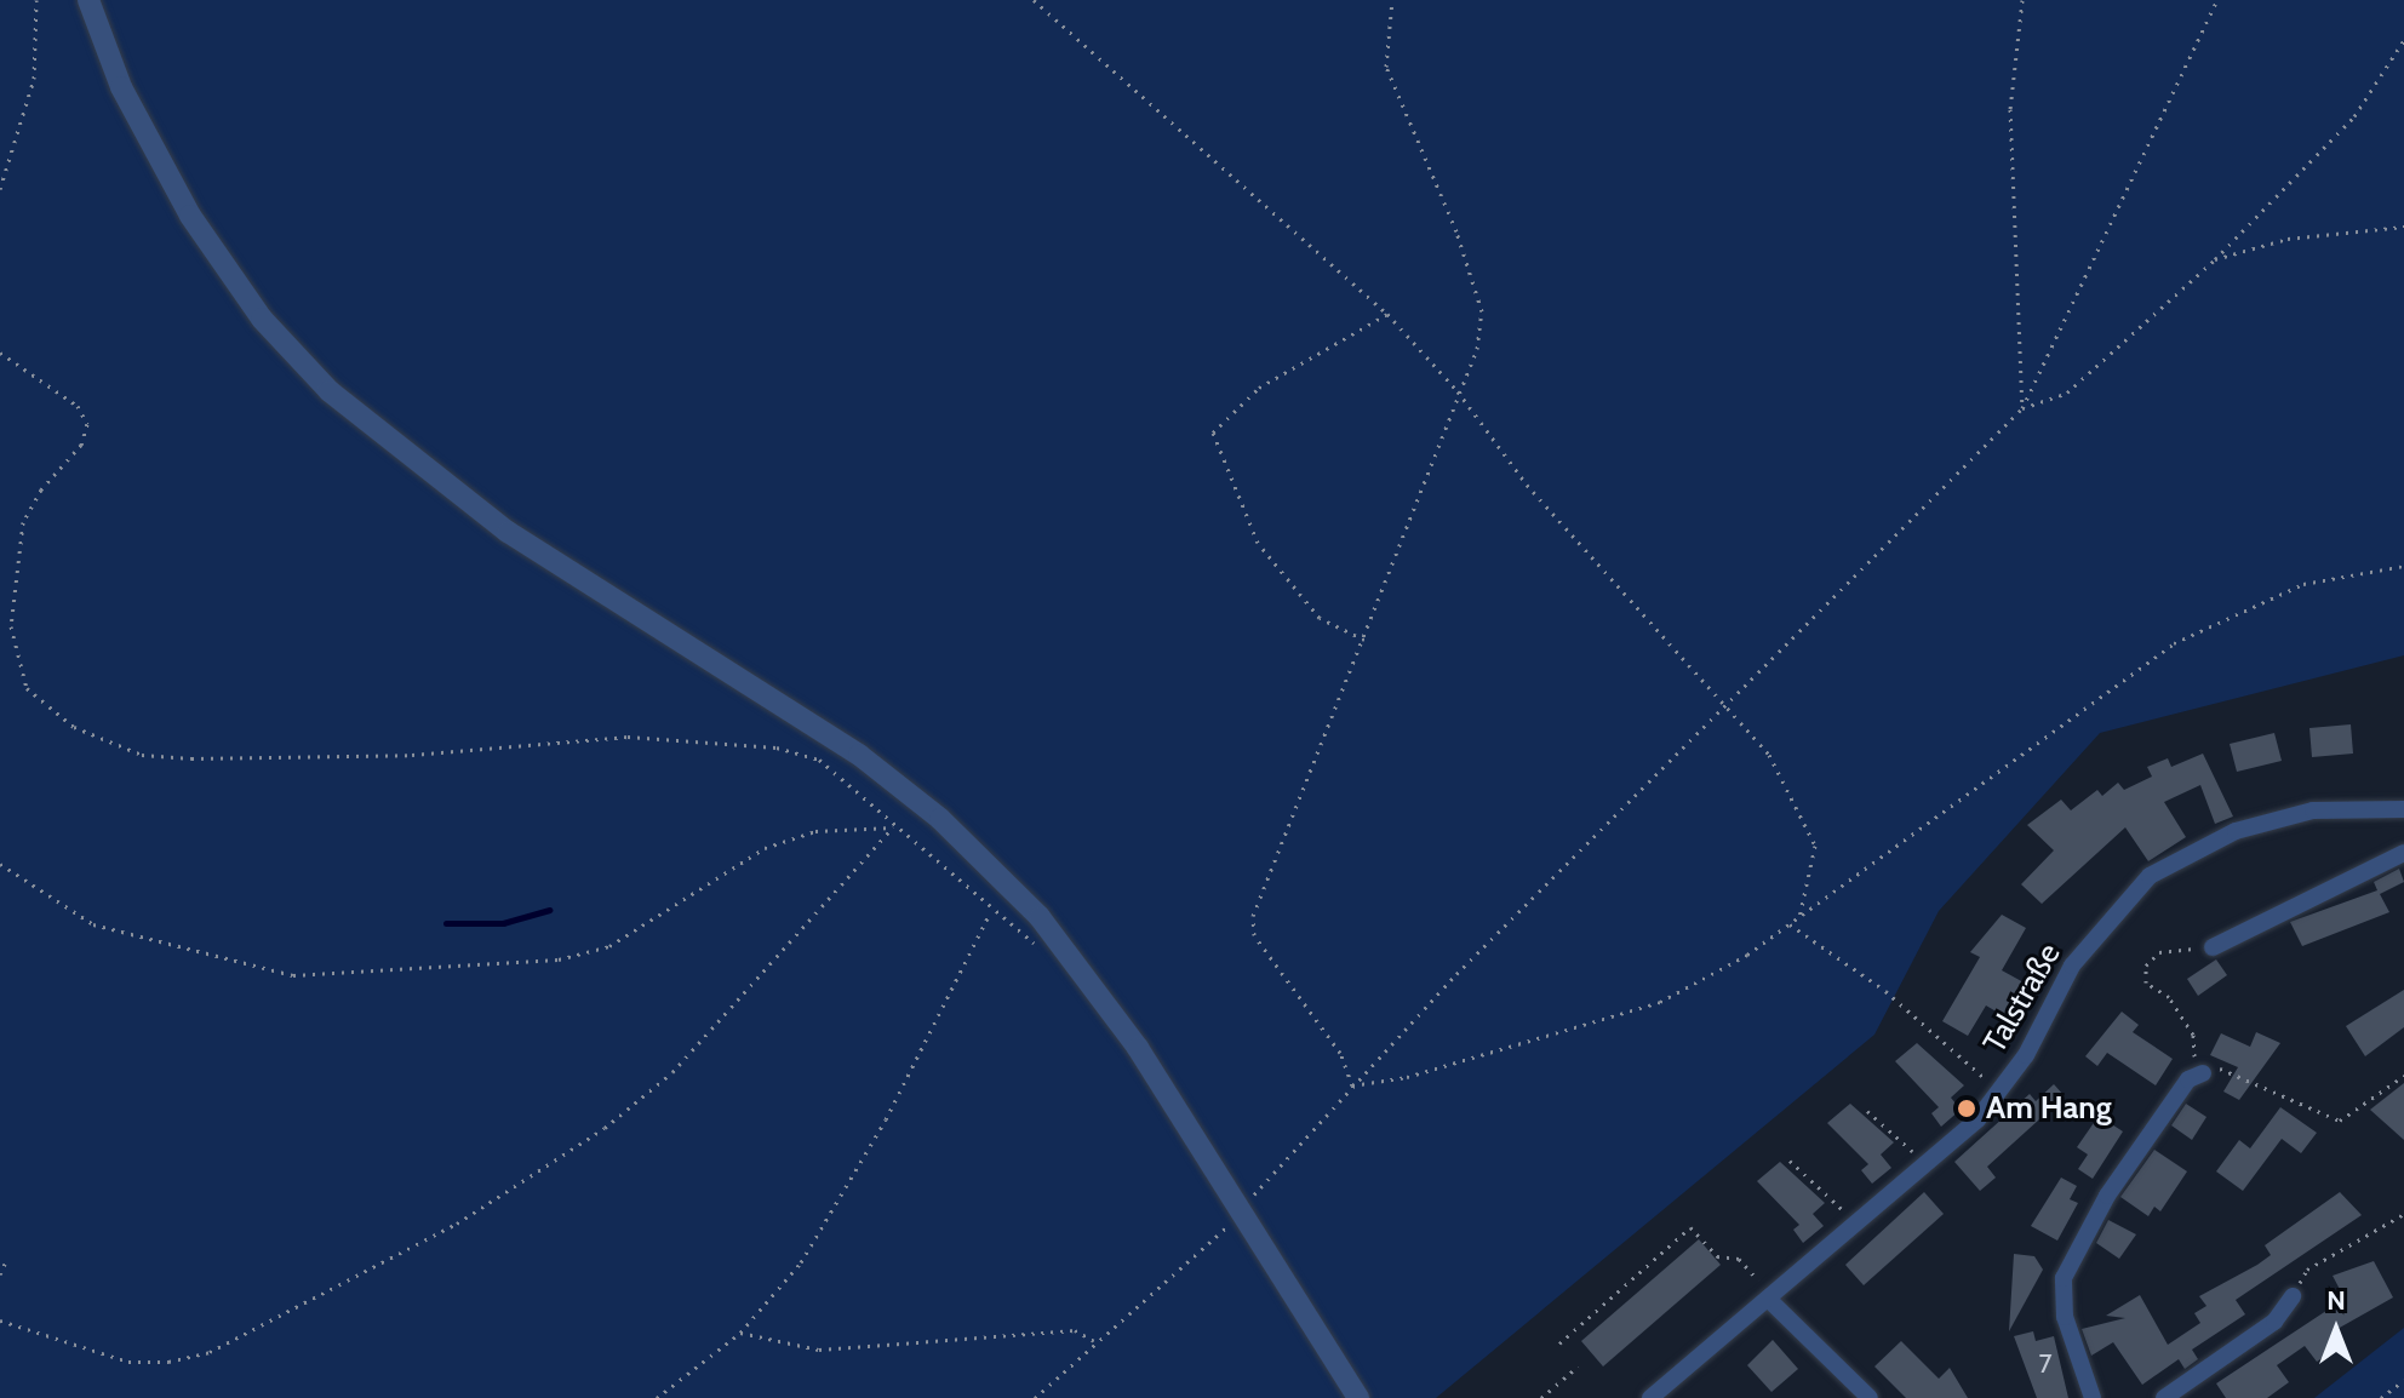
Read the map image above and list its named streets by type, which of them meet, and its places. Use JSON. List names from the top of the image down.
{
  "streets": {
    "street": ["Talstraße"]
  },
  "places": ["Am Hang"],
  "house_numbers": ["7"],
  "north": "top"
}
